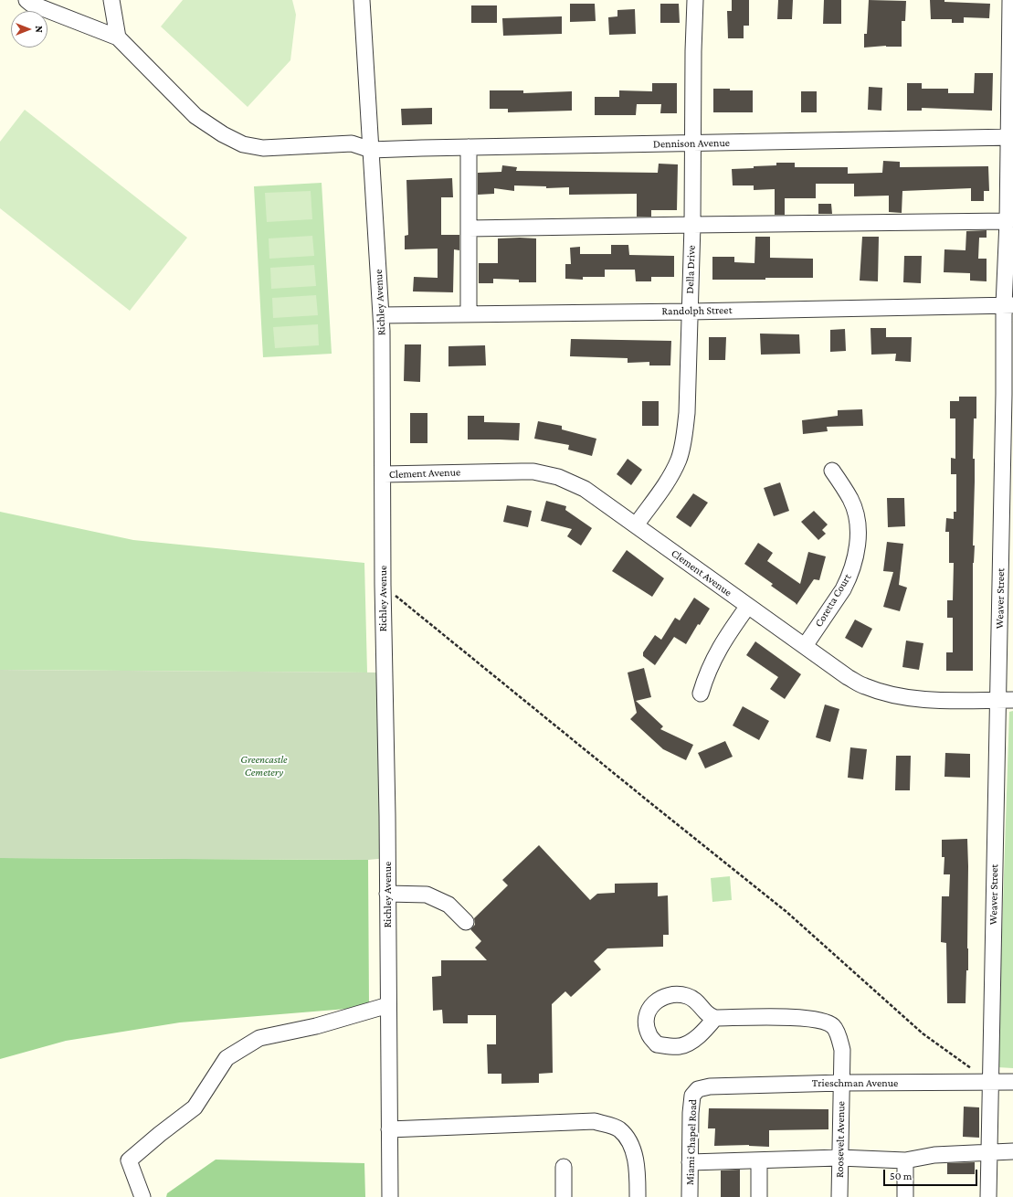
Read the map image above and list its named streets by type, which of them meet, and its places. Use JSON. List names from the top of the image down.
{
  "streets": {
    "street": [
      "Dennison Avenue",
      "Della Drive",
      "Richley Avenue",
      "Randolph Street",
      "Clement Avenue",
      "Weaver Street",
      "Coretta Court",
      "Trieschman Avenue",
      "Roosevelt Avenue",
      "Miami Chapel Road"
    ]
  },
  "crossings": [
    ["Dennison Avenue", "Della Drive"],
    ["Dennison Avenue", "Richley Avenue"],
    ["Dennison Avenue", "Weaver Street"],
    ["Della Drive", "Randolph Street"],
    ["Della Drive", "Clement Avenue"],
    ["Richley Avenue", "Randolph Street"],
    ["Richley Avenue", "Clement Avenue"],
    ["Randolph Street", "Weaver Street"],
    ["Clement Avenue", "Weaver Street"],
    ["Clement Avenue", "Coretta Court"],
    ["Weaver Street", "Trieschman Avenue"],
    ["Trieschman Avenue", "Roosevelt Avenue"],
    ["Trieschman Avenue", "Miami Chapel Road"]
  ],
  "parks": ["Greencastle Cemetery"],
  "scale_bar": "50 m",
  "north": "right"
}
